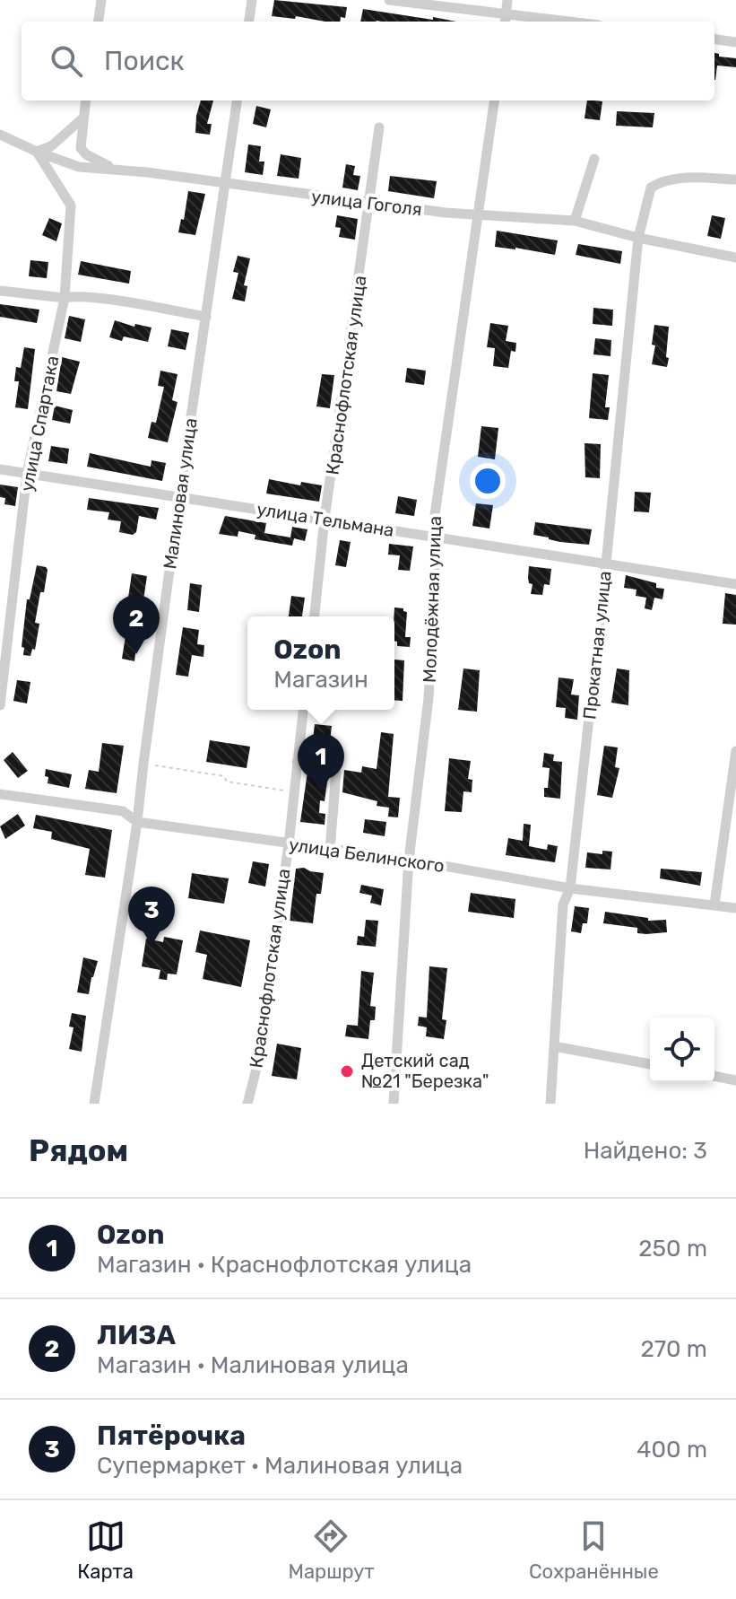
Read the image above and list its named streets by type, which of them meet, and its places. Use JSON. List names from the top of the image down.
{
  "streets": {
    "street": [
      "улица Гоголя",
      "Краснофлотская улица",
      "улица Спартака",
      "Малиновая улица",
      "улица Тельмана",
      "Молодёжная улица",
      "Прокатная улица",
      "улица Белинского"
    ]
  },
  "crossings": [
    ["улица Гоголя", "Краснофлотская улица"],
    ["улица Гоголя", "улица Спартака"],
    ["улица Гоголя", "Малиновая улица"],
    ["улица Гоголя", "Молодёжная улица"],
    ["улица Гоголя", "Прокатная улица"],
    ["Краснофлотская улица", "улица Тельмана"],
    ["Краснофлотская улица", "улица Белинского"],
    ["улица Спартака", "улица Тельмана"],
    ["Малиновая улица", "улица Тельмана"],
    ["Малиновая улица", "улица Белинского"],
    ["улица Тельмана", "Молодёжная улица"],
    ["улица Тельмана", "Прокатная улица"],
    ["Молодёжная улица", "улица Белинского"],
    ["Прокатная улица", "улица Белинского"]
  ],
  "places": ["Детский сад №21 \"Березка\""],
  "page": {
    "search": "Поиск",
    "pins": ["2", "1", "3"],
    "popup": ["Ozon", "Магазин"],
    "heading": ["Рядом", "Найдено: 3"],
    "list": [
      {
        "mark": "1",
        "name": "Ozon",
        "note": "Магазин · Краснофлотская улица",
        "value": "250 m"
      },
      {
        "mark": "2",
        "name": "ЛИЗА",
        "note": "Магазин · Малиновая улица",
        "value": "270 m"
      },
      {
        "mark": "3",
        "name": "Пятёрочка",
        "note": "Супермаркет · Малиновая улица",
        "value": "400 m"
      }
    ],
    "nav": ["Карта", "Маршрут", "Сохранённые"]
  }
}
